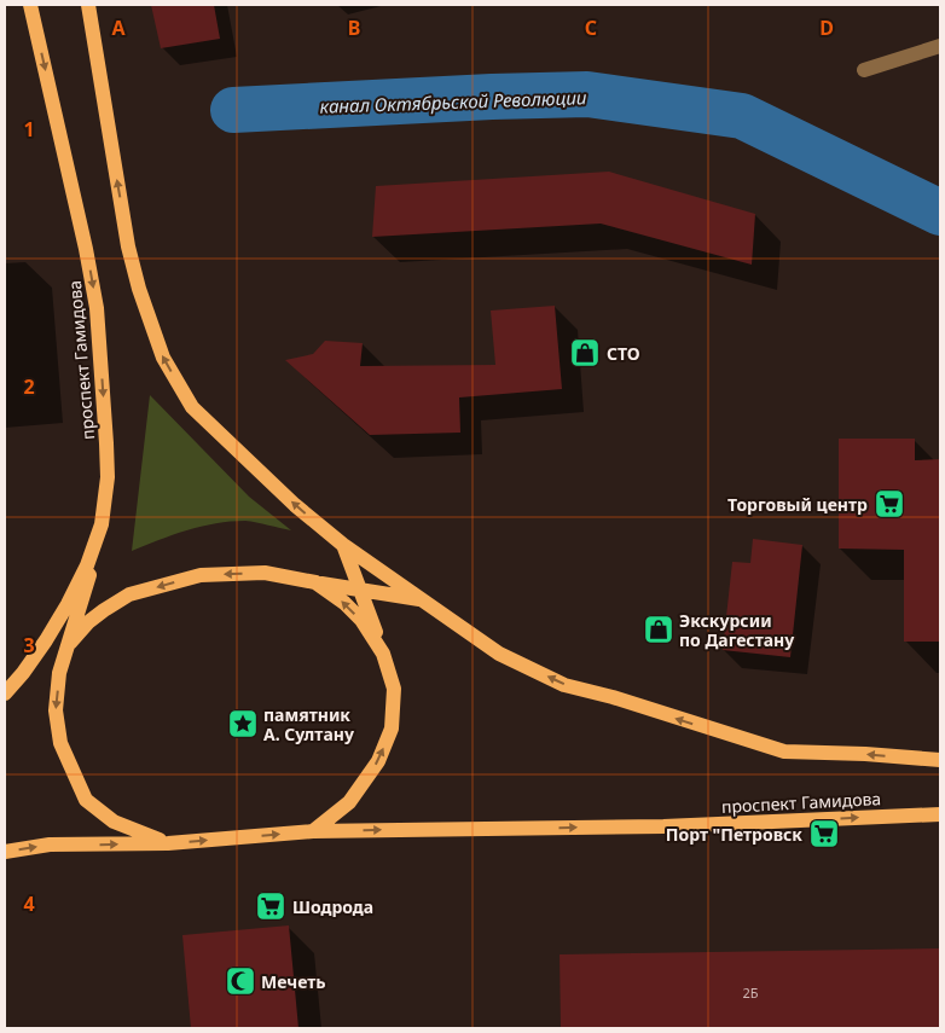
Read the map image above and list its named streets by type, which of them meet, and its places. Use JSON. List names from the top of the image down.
{
  "streets": {
    "main road": ["проспект Гамидова"]
  },
  "water": ["канал Октябрьской Революции"],
  "places": {
    "shop": ["СТО", "Экскурсии по Дагестану"],
    "supermarket": ["Торговый центр", "Порт \"Петровск", "Шодрода"],
    "place": ["памятник А. Султану"],
    "mosque": ["Мечеть"]
  },
  "house_numbers": ["2Б"],
  "grid": {
    "columns": [
      "A",
      "B",
      "C",
      "D"
    ],
    "rows": [
      "1",
      "2",
      "3",
      "4"
    ]
  }
}
